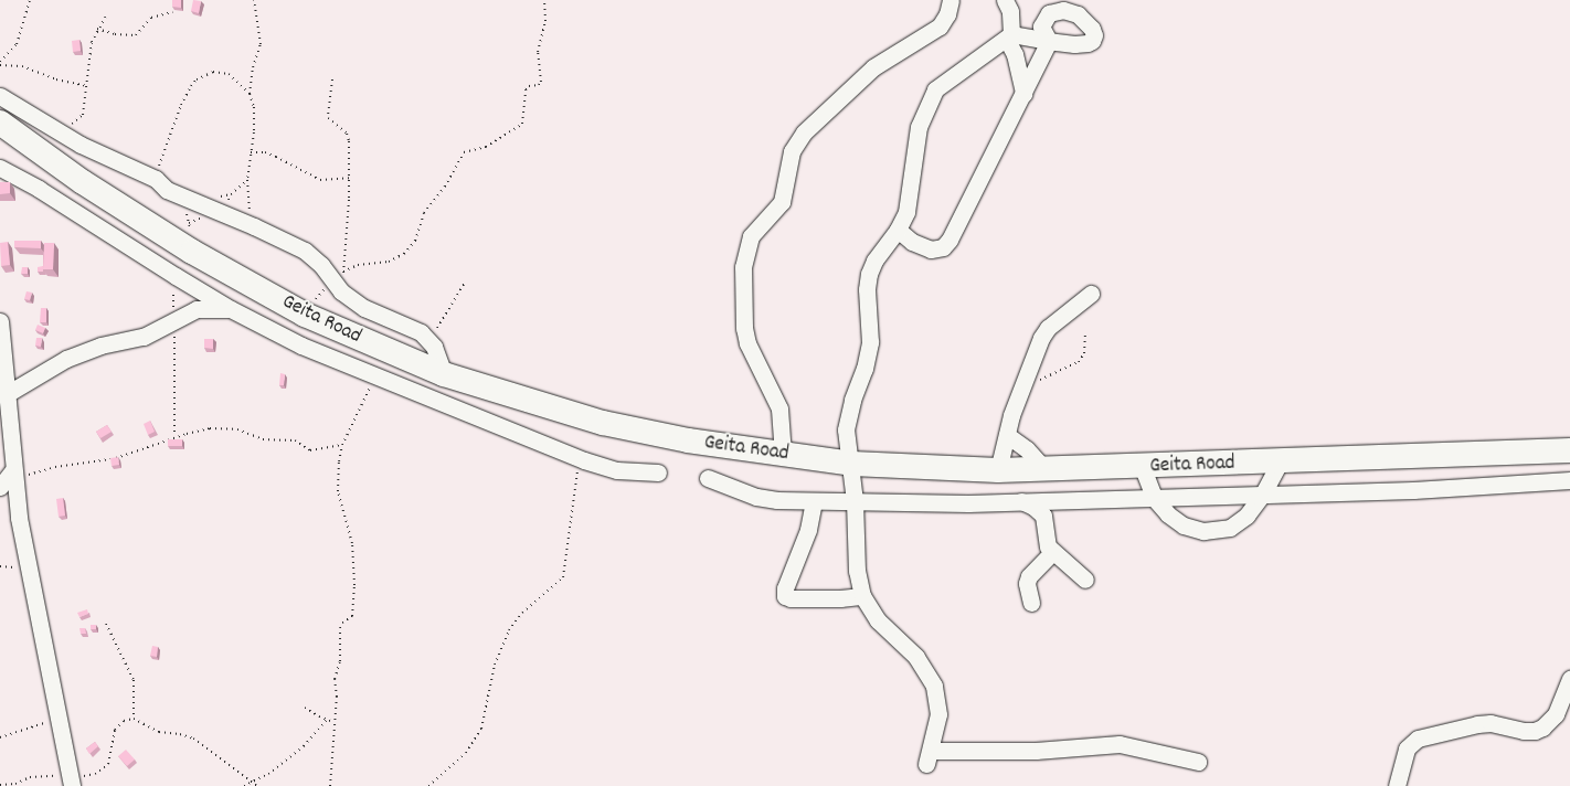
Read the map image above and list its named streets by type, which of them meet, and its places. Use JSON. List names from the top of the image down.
{
  "streets": {
    "highway": ["Geita Road"]
  }
}
